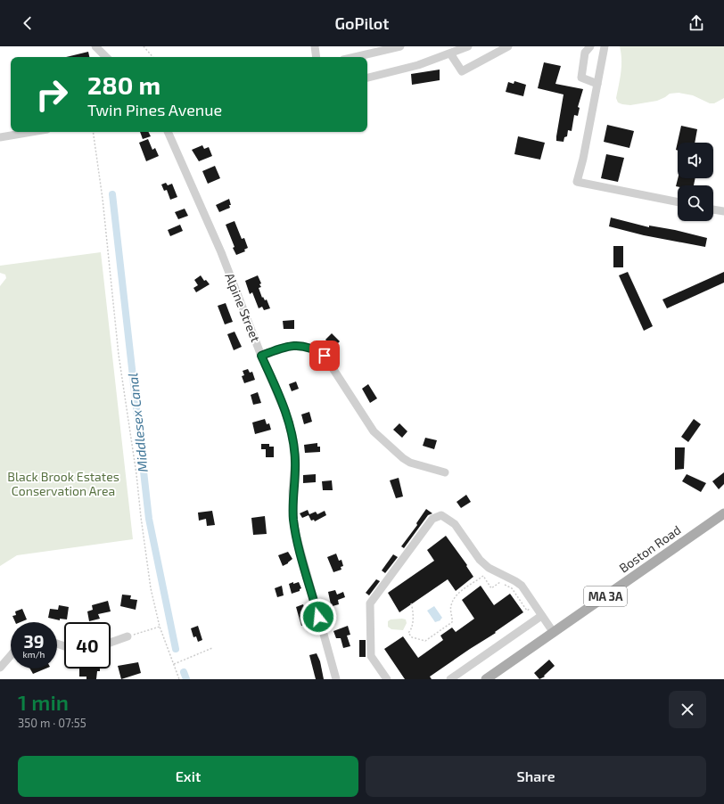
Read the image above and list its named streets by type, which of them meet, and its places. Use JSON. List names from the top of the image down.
{
  "streets": {
    "main road": ["Boston Road", "MA 3A"],
    "street": ["Alpine Street"]
  },
  "water": ["Middlesex Canal"],
  "parks": ["Black Brook Estates Conservation Area"],
  "page": {
    "header": "GoPilot",
    "turn": ["280 m", "Twin Pines Avenue"],
    "speed": "39 km/h",
    "limit": "40",
    "heading": ["1 min", "350 m · 07:55"],
    "buttons": ["Exit", "Share"]
  }
}
